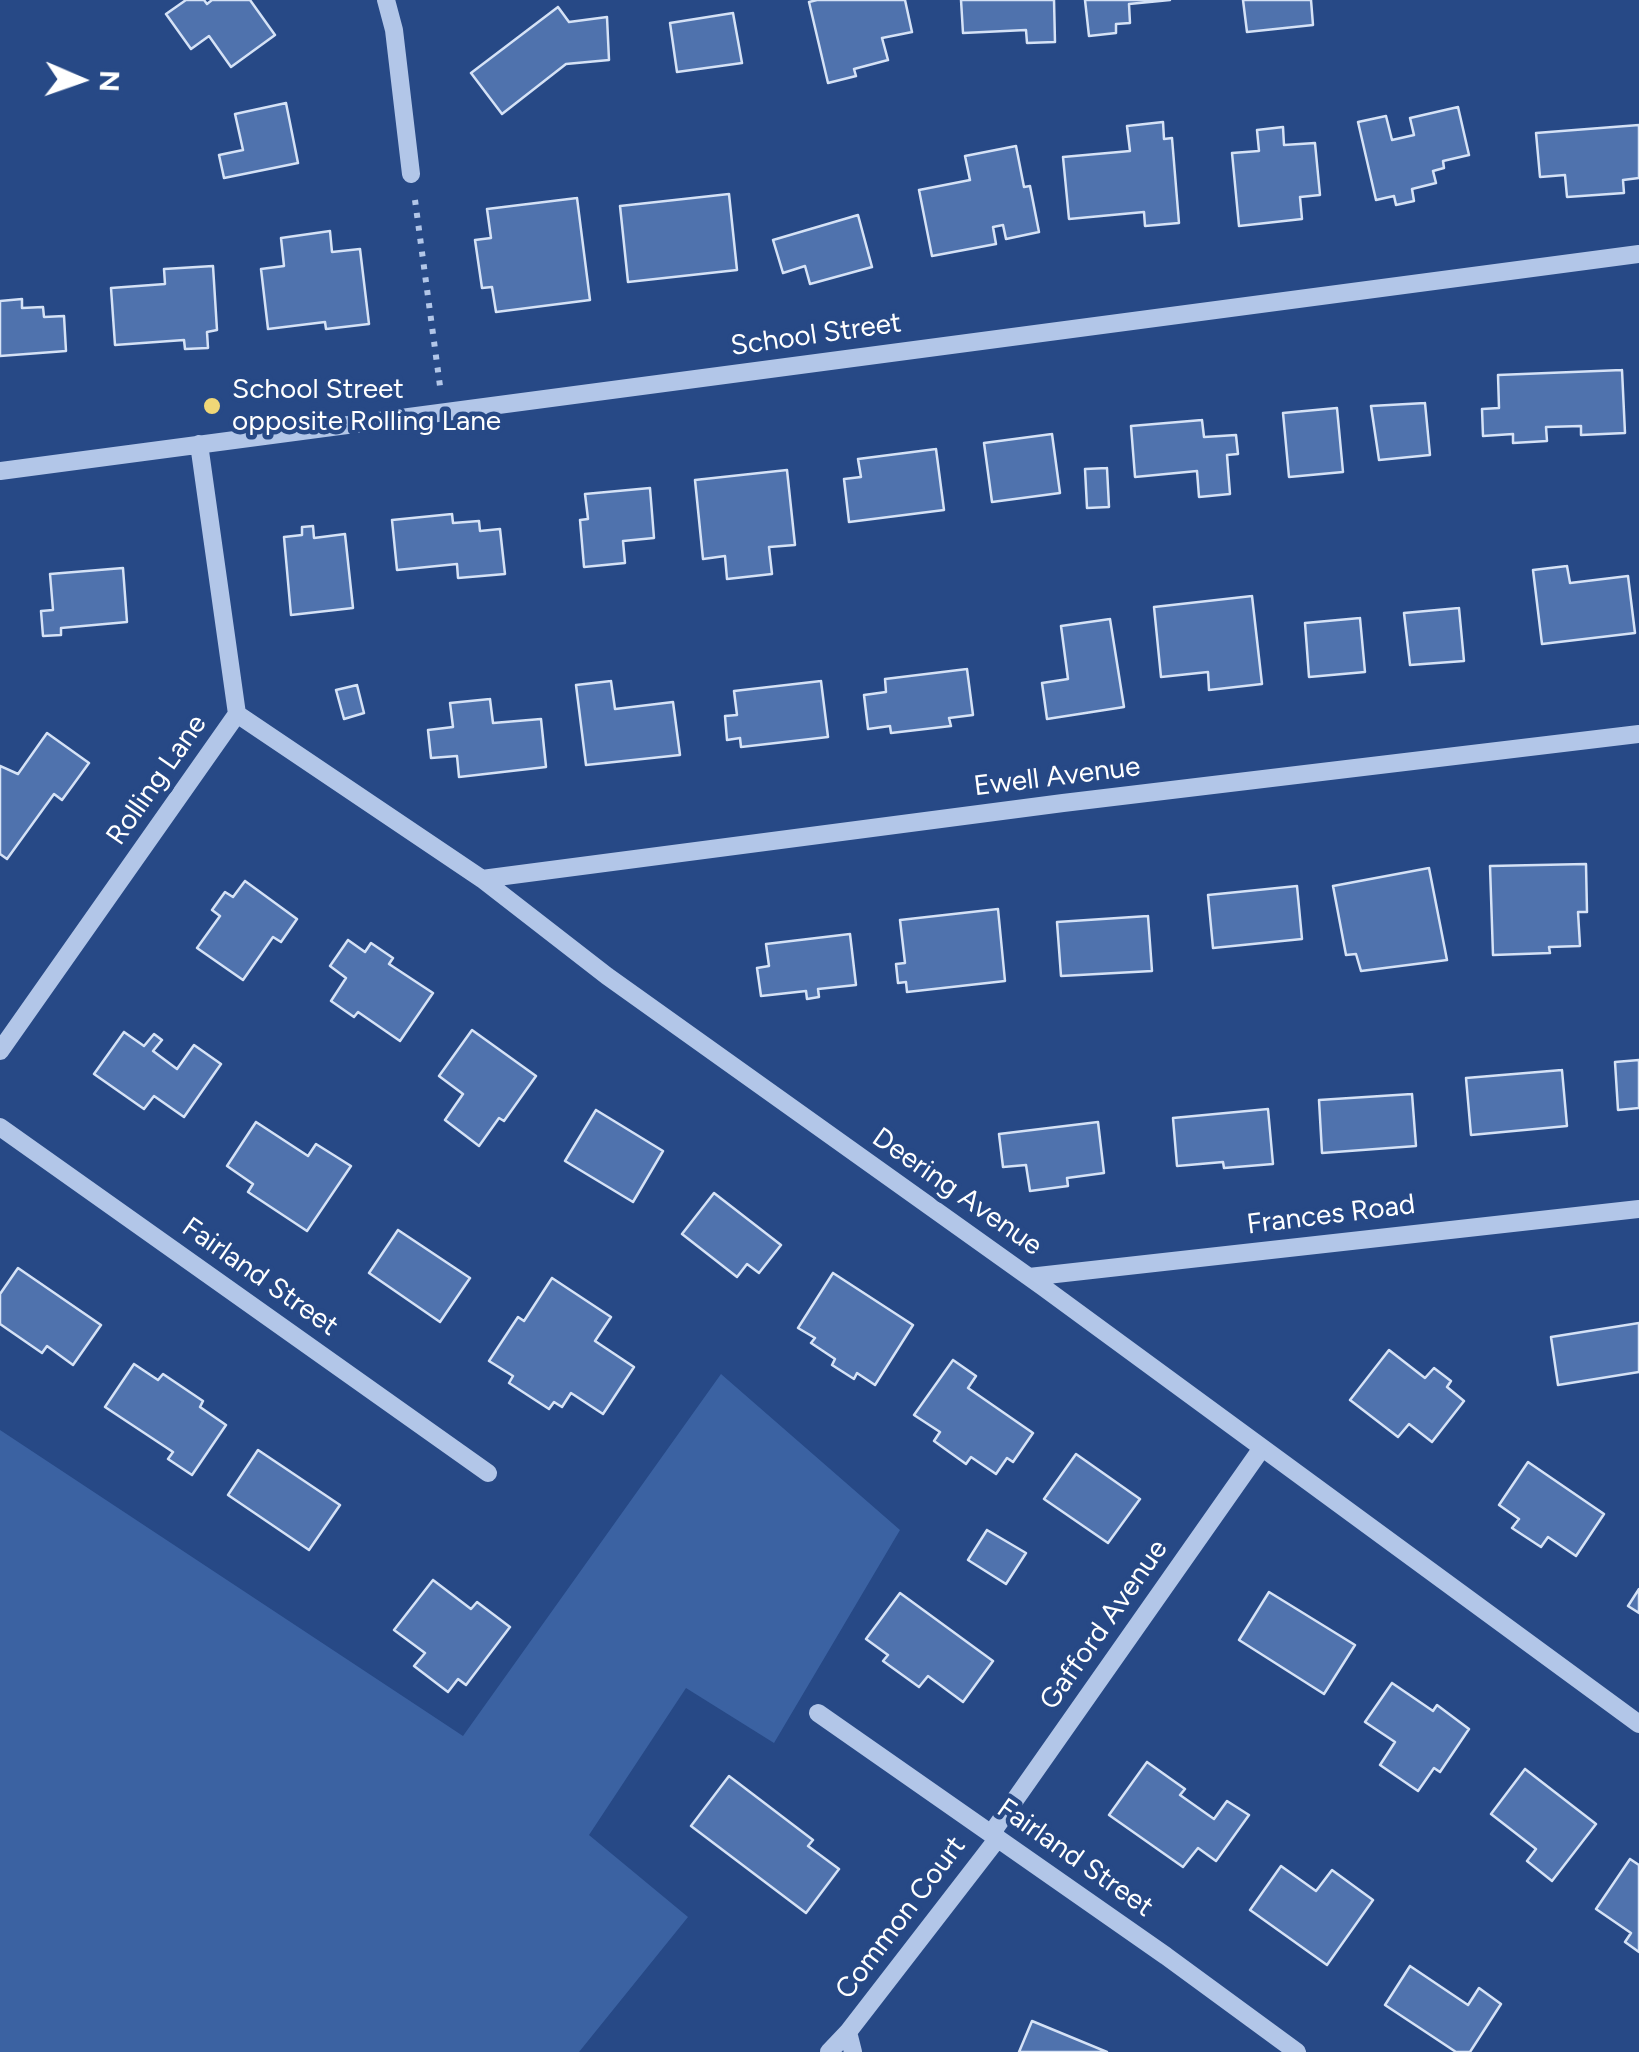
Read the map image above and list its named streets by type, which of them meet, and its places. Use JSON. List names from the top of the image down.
{
  "streets": {
    "street": [
      "School Street",
      "Ewell Avenue",
      "Rolling Lane",
      "Deering Avenue",
      "Frances Road",
      "Fairland Street",
      "Gafford Avenue",
      "Common Court"
    ]
  },
  "crossings": [
    ["School Street", "Rolling Lane"],
    ["Ewell Avenue", "Deering Avenue"],
    ["Rolling Lane", "Deering Avenue"],
    ["Deering Avenue", "Frances Road"],
    ["Deering Avenue", "Gafford Avenue"],
    ["Fairland Street", "Gafford Avenue"],
    ["Fairland Street", "Common Court"],
    ["Gafford Avenue", "Common Court"]
  ],
  "places": ["School Street opposite Rolling Lane"],
  "north": "right"
}
